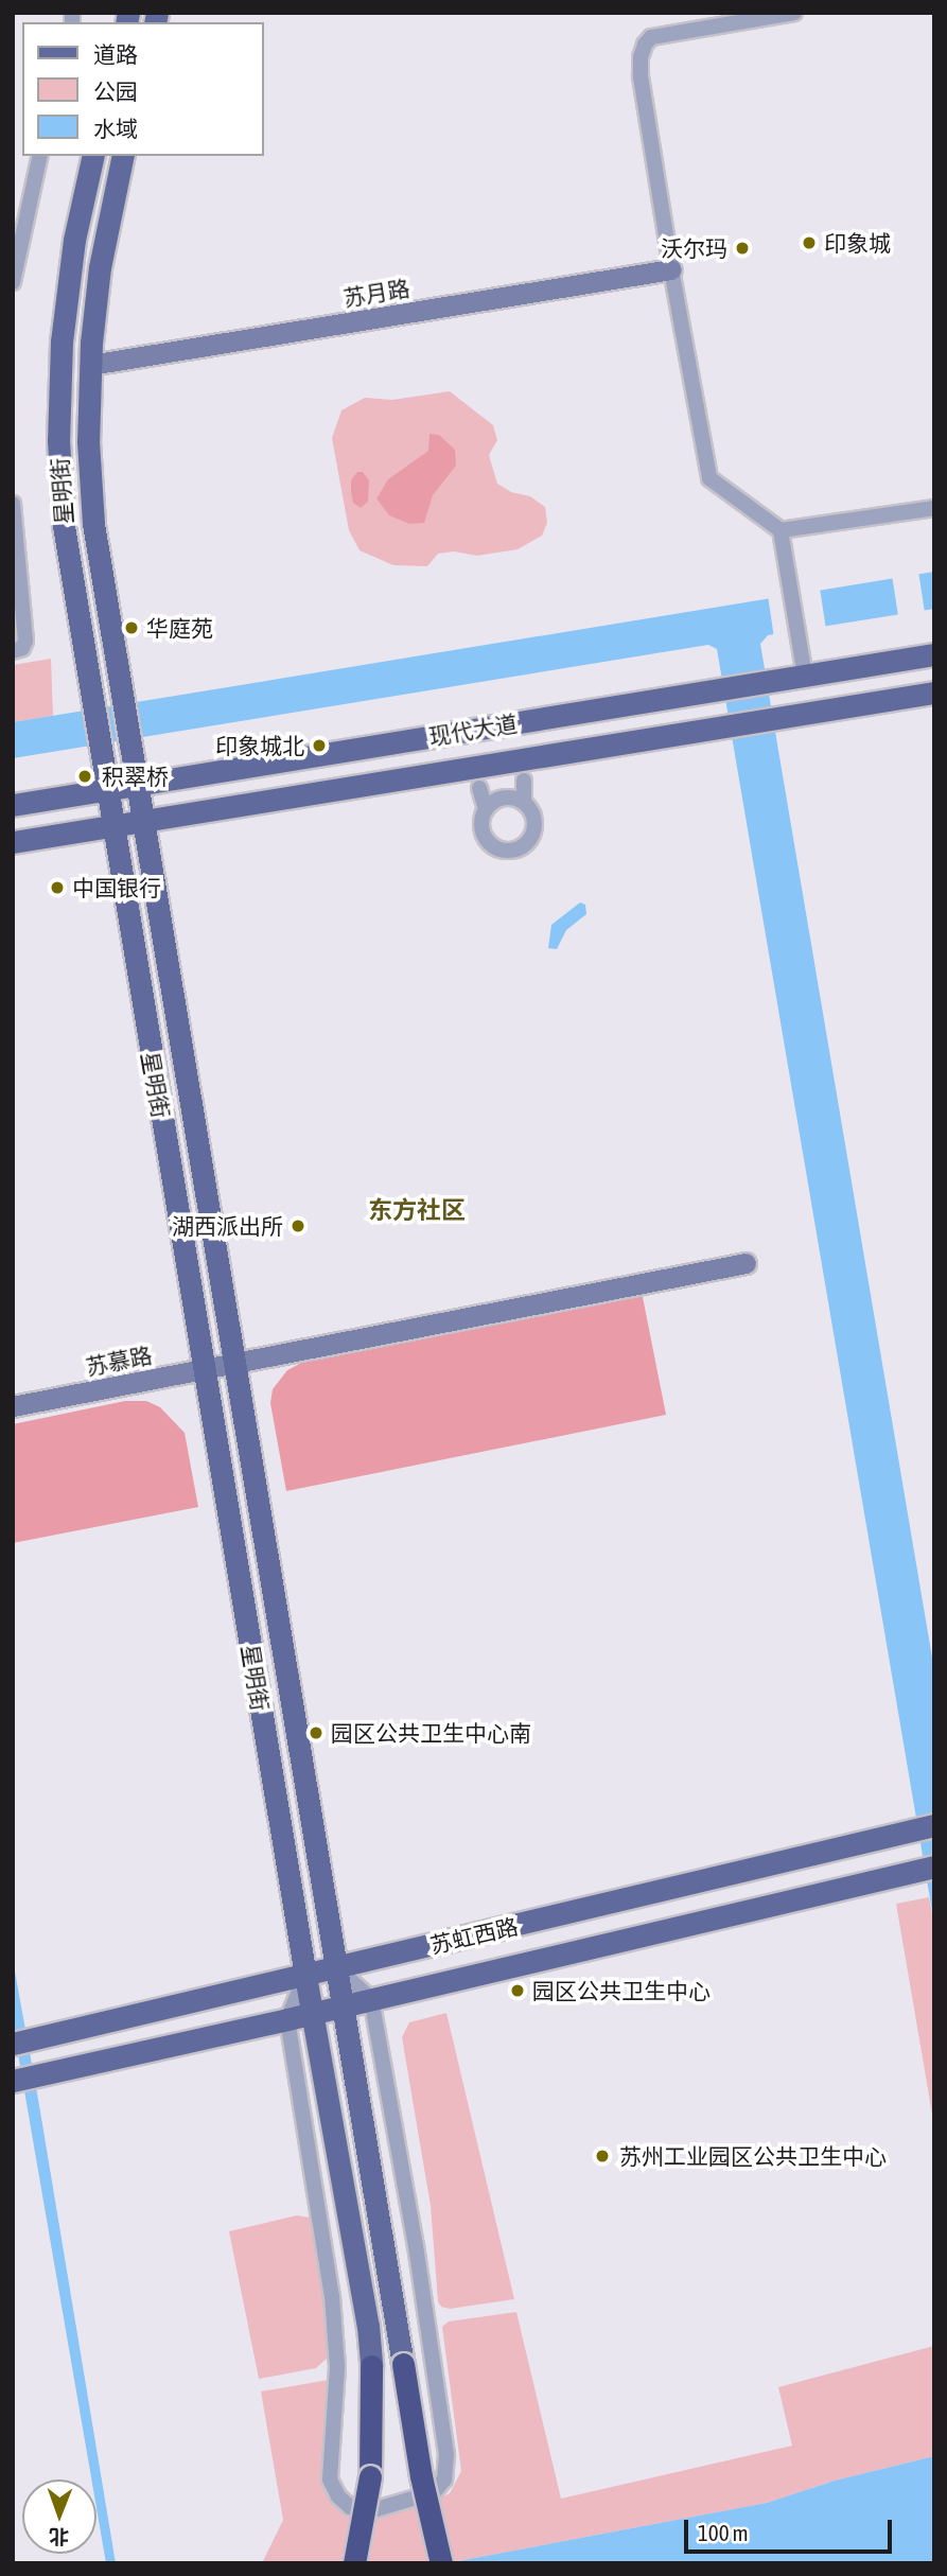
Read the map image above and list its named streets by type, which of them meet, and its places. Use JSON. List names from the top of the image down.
{
  "streets": {
    "main road": ["星明街", "现代大道", "苏虹西路"],
    "street": ["苏月路", "苏慕路"]
  },
  "crossings": [
    ["苏月路", "星明街"],
    ["星明街", "现代大道"],
    ["星明街", "苏慕路"],
    ["星明街", "苏虹西路"]
  ],
  "districts": ["东方社区"],
  "places": [
    "印象城",
    "沃尔玛",
    "华庭苑",
    "印象城北",
    "积翠桥",
    "中国银行",
    "湖西派出所",
    "园区公共卫生中心南",
    "园区公共卫生中心",
    "苏州工业园区公共卫生中心"
  ],
  "legend": ["道路", "公园", "水域"],
  "scale_bar": "100 m",
  "north": "bottom"
}
